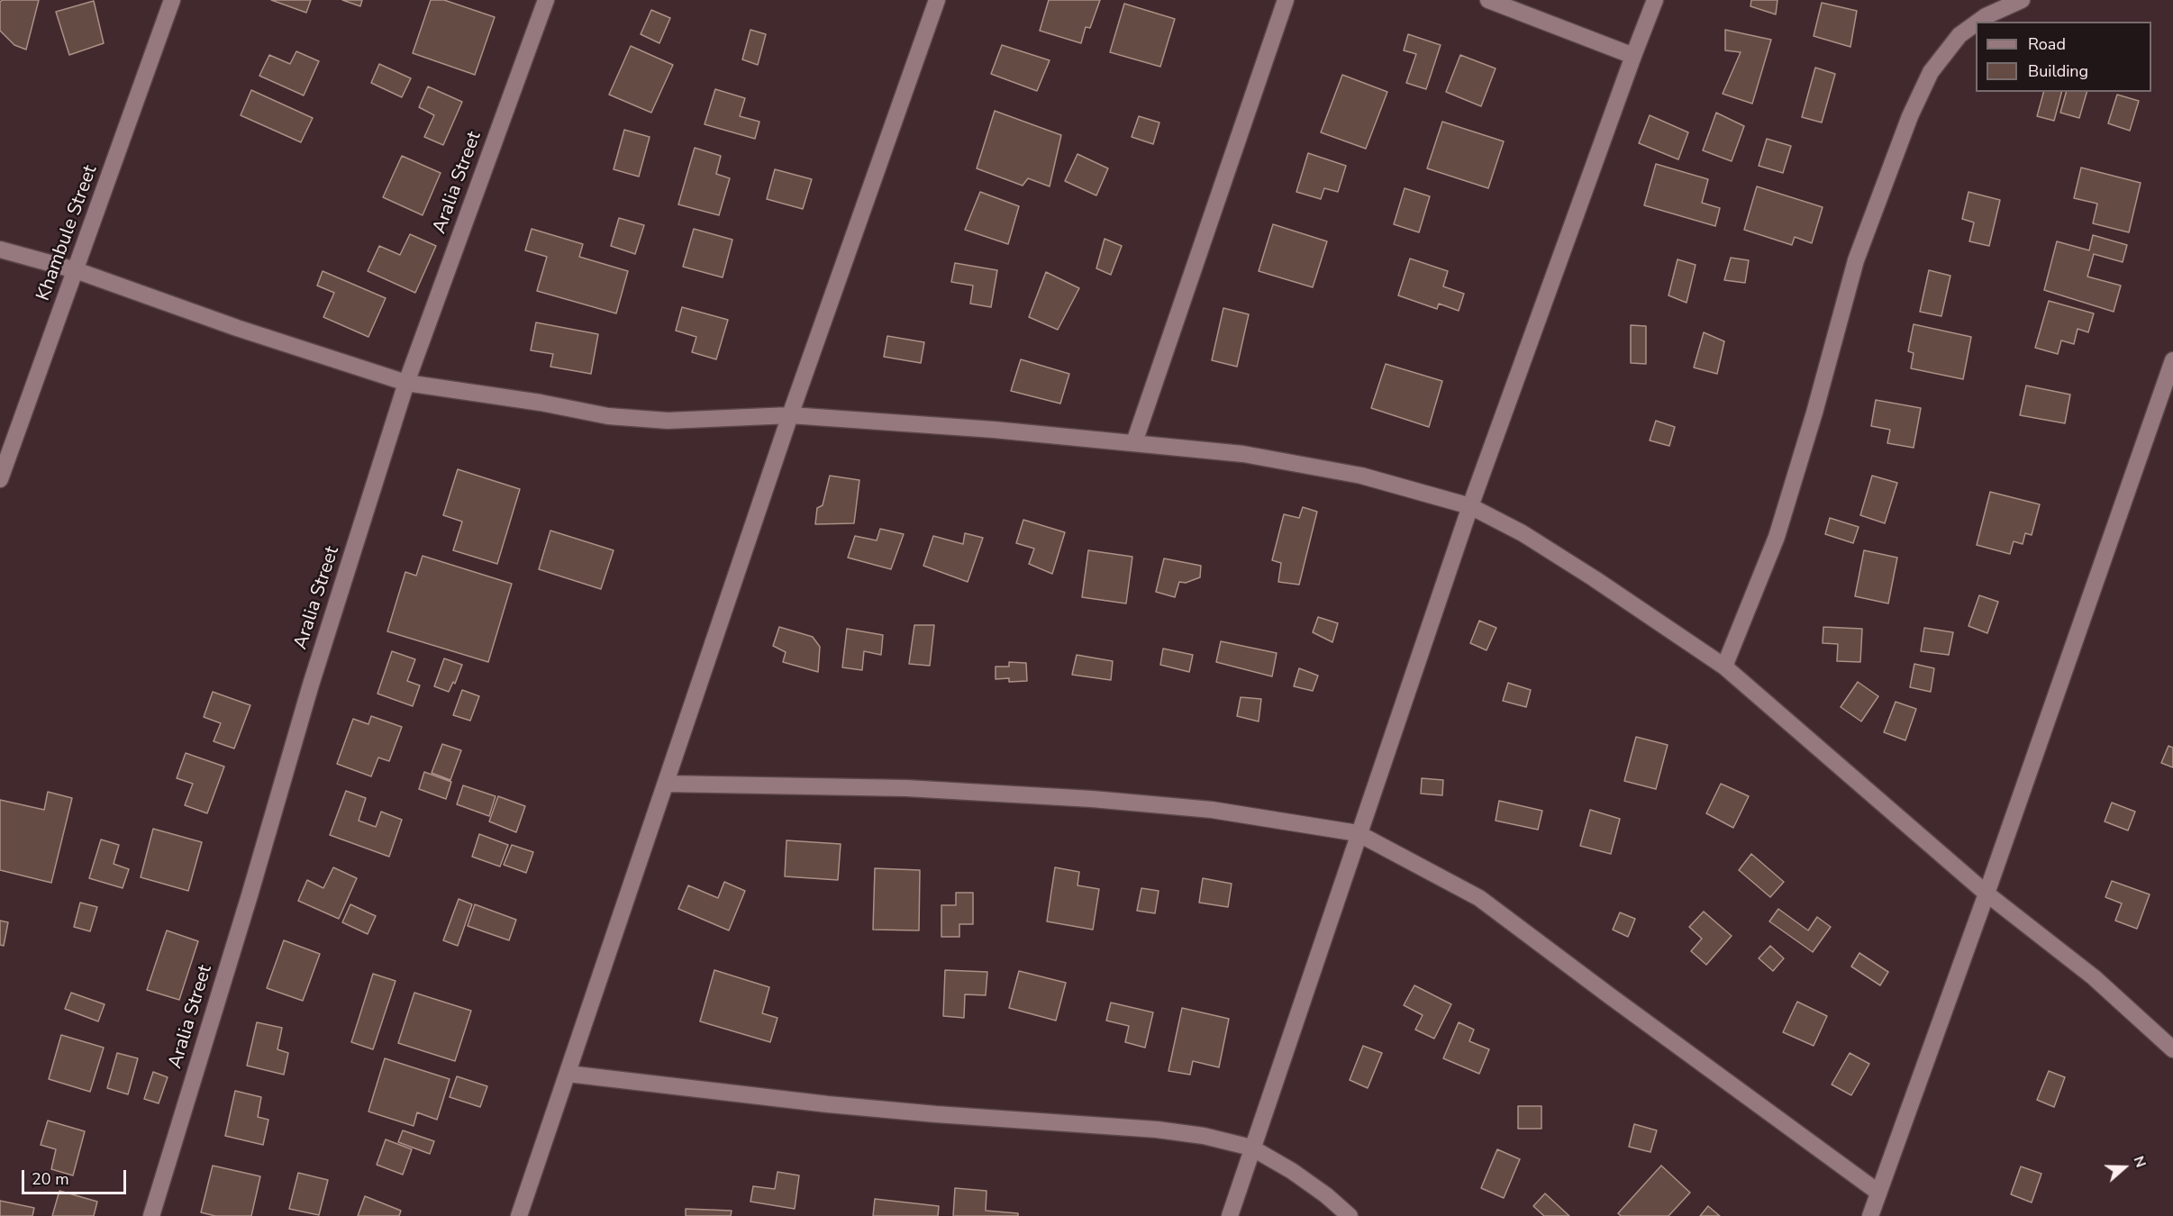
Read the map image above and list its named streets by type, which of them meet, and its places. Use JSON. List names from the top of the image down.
{
  "streets": {
    "street": ["Aralia Street", "Khambule Street"]
  },
  "legend": ["Road", "Building"],
  "scale_bar": "20 m",
  "north": "right"
}
